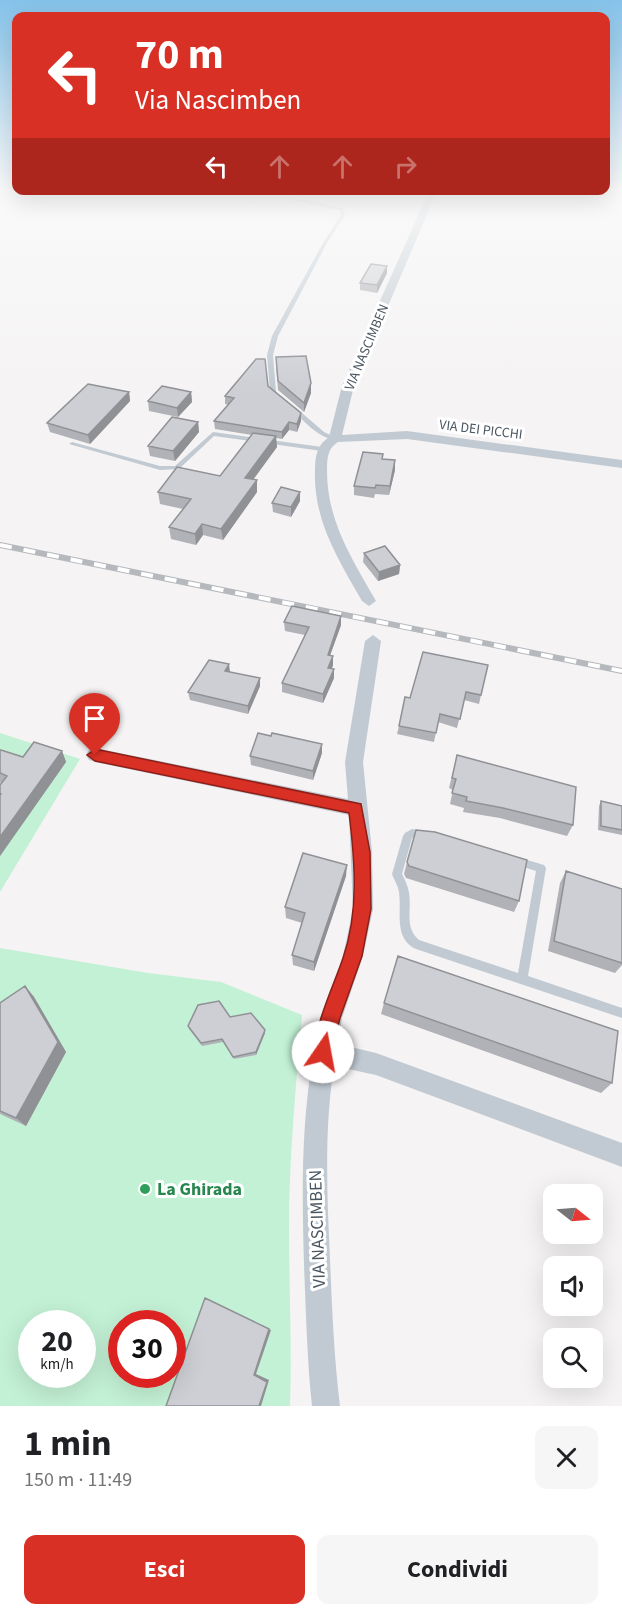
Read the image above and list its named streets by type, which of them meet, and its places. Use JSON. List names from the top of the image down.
{
  "streets": {
    "street": ["VIA NASCIMBEN", "VIA DEI PICCHI"]
  },
  "crossings": [
    ["VIA NASCIMBEN", "VIA DEI PICCHI"]
  ],
  "places": ["La Ghirada"],
  "north": "right",
  "page": {
    "turn": ["70 m", "Via Nascimben"],
    "speed": "20 km/h",
    "limit": "30",
    "heading": ["1 min", "150 m · 11:49"],
    "buttons": ["Esci", "Condividi"]
  }
}
